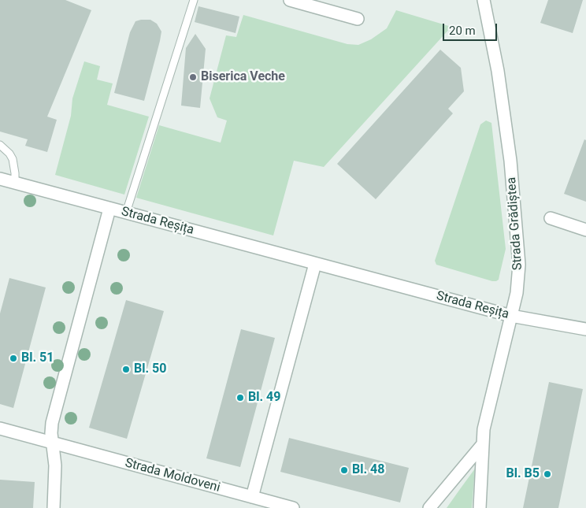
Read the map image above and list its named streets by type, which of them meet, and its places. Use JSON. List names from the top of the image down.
{
  "streets": {
    "street": ["Strada Reșița", "Strada Grădiștea", "Strada Moldoveni"]
  },
  "crossings": [
    ["Strada Reșița", "Strada Grădiștea"]
  ],
  "places": [
    "Biserica Veche",
    "Bl. 51",
    "Bl. 50",
    "Bl. 49",
    "Bl. 48",
    "Bl. B5"
  ],
  "scale_bar": "20 m"
}
